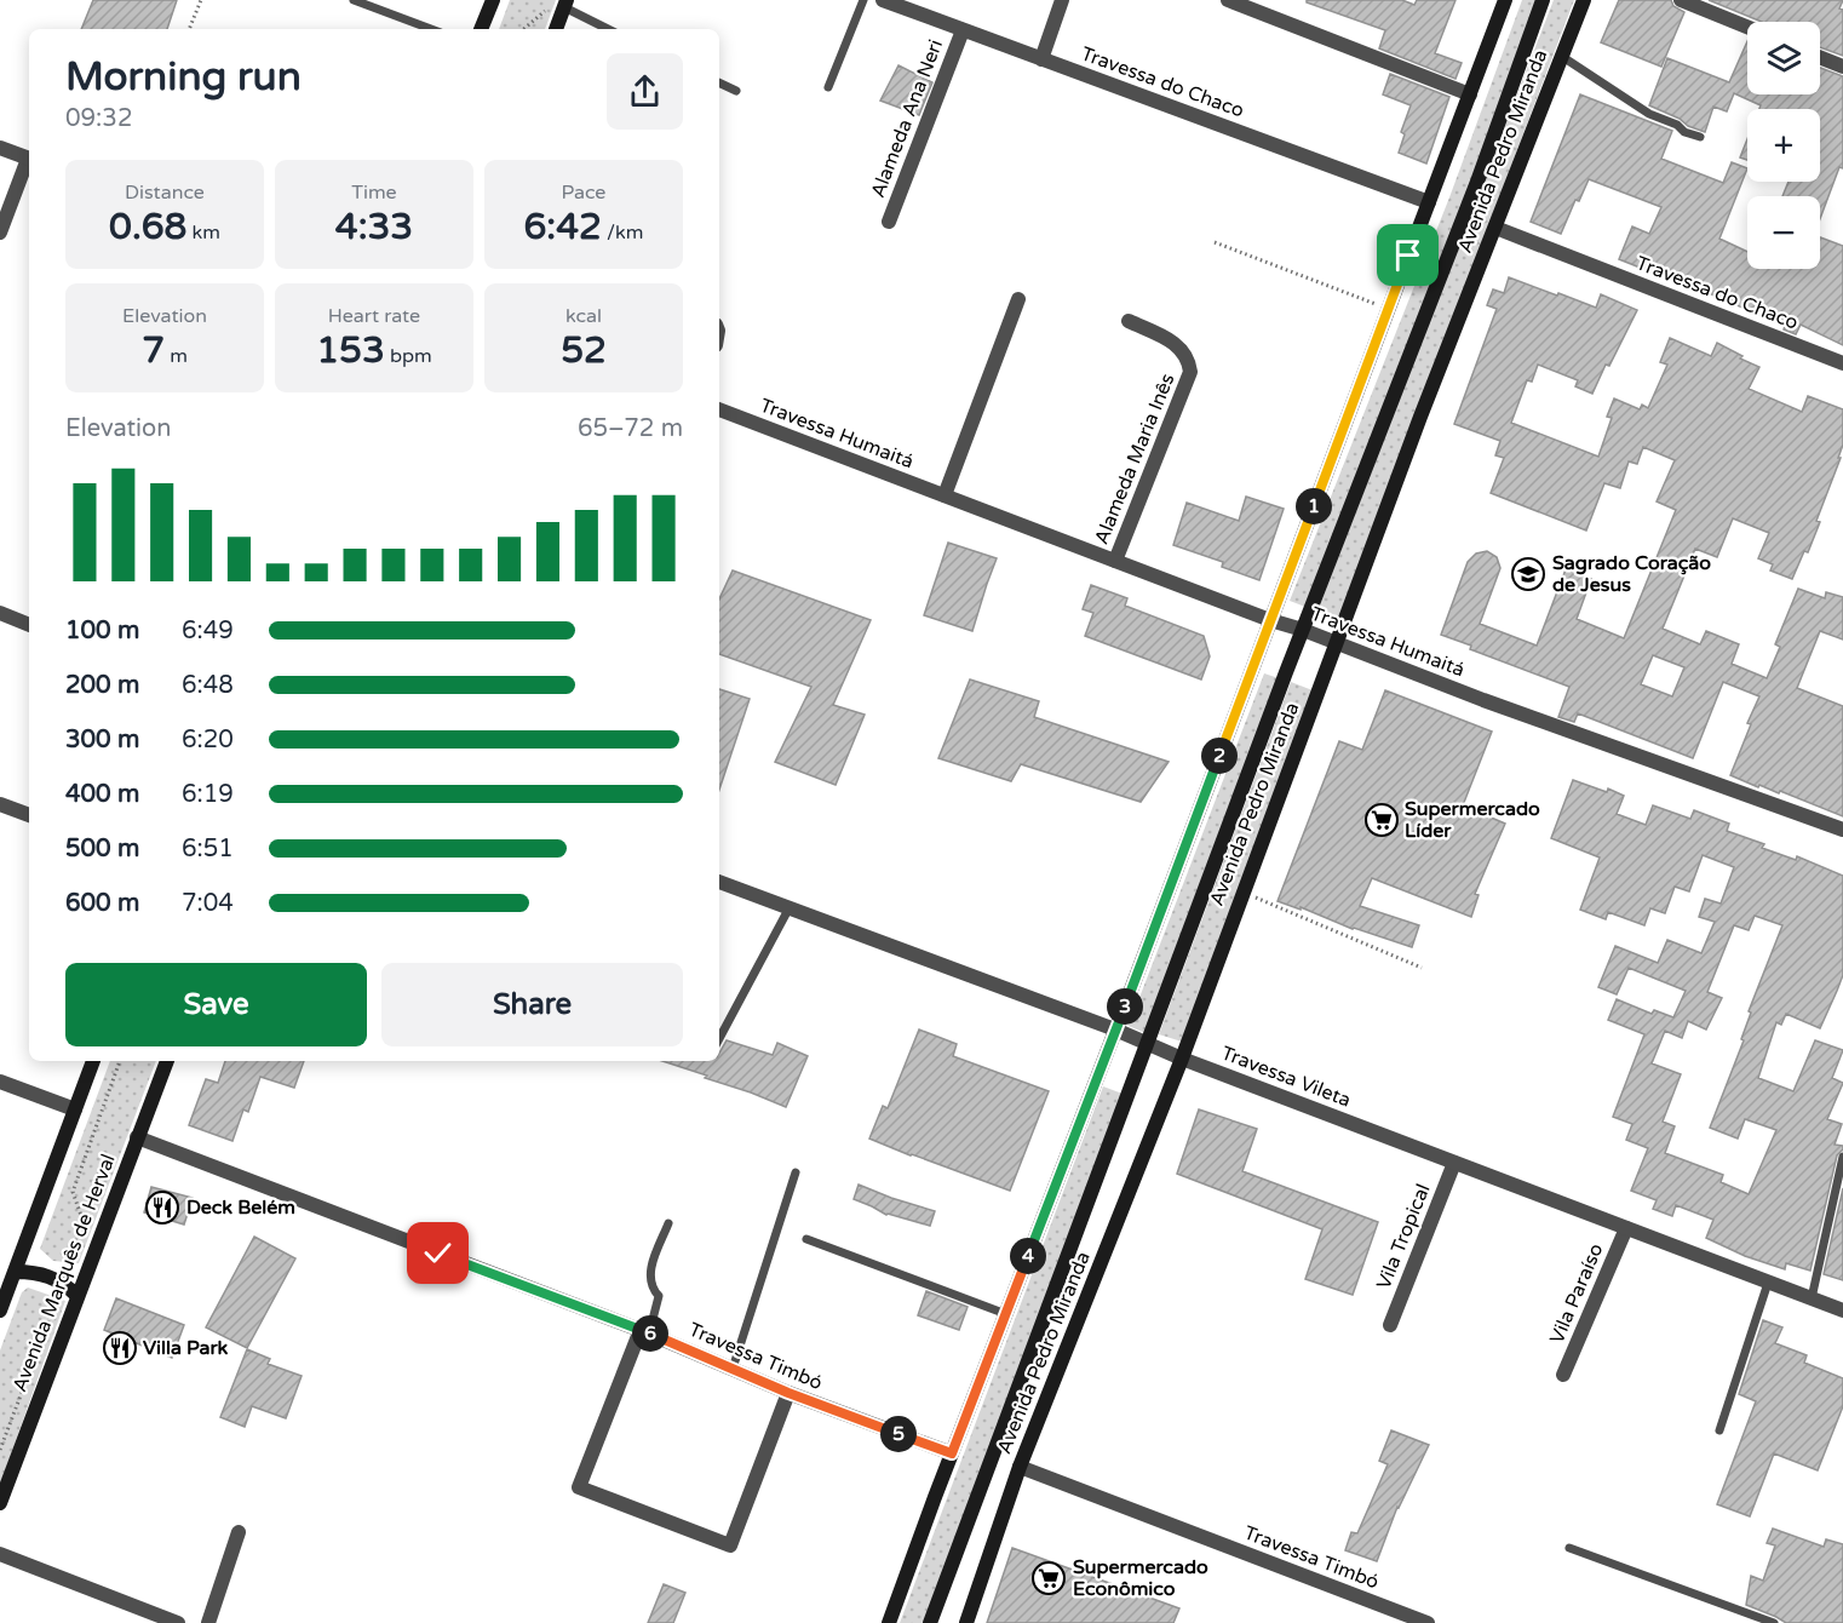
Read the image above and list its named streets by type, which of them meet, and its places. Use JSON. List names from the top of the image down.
{
  "streets": {
    "main road": ["Avenida Pedro Miranda", "Avenida Marquês de Herval"],
    "street": [
      "Travessa do Chaco",
      "Alameda Ana Neri",
      "Travessa Humaitá",
      "Alameda Maria Inês",
      "Travessa Vileta",
      "Vila Tropical",
      "Vila Paraíso",
      "Travessa Timbó"
    ]
  },
  "crossings": [
    ["Travessa do Chaco", "Alameda Ana Neri"],
    ["Travessa do Chaco", "Avenida Pedro Miranda"],
    ["Avenida Pedro Miranda", "Travessa Humaitá"],
    ["Avenida Pedro Miranda", "Travessa Vileta"],
    ["Avenida Pedro Miranda", "Travessa Timbó"],
    ["Travessa Humaitá", "Alameda Maria Inês"],
    ["Travessa Vileta", "Vila Tropical"],
    ["Travessa Vileta", "Vila Paraíso"],
    ["Avenida Marquês de Herval", "Travessa Timbó"]
  ],
  "places": {
    "school or university": ["Sagrado Coração de Jesus"],
    "supermarket": ["Supermercado Líder", "Supermercado Econômico"],
    "restaurant": ["Deck Belém", "Villa Park"]
  },
  "page": {
    "map_buttons": ["+", "−"],
    "heading": ["Morning run", "09:32"],
    "stats": [
      ["Distance", "0.68 km"],
      ["Time", "4:33"],
      ["Pace", "6:42 /km"],
      ["Elevation", "7 m"],
      ["Heart rate", "153 bpm"],
      ["kcal", "52"]
    ],
    "chart": ["Elevation", "65–72 m"],
    "pins": [
      "1",
      "2",
      "3",
      "4",
      "6",
      "5"
    ],
    "list": [
      {
        "name": "100 m",
        "note": "6:49"
      },
      {
        "name": "200 m",
        "note": "6:48"
      },
      {
        "name": "300 m",
        "note": "6:20"
      },
      {
        "name": "400 m",
        "note": "6:19"
      },
      {
        "name": "500 m",
        "note": "6:51"
      },
      {
        "name": "600 m",
        "note": "7:04"
      }
    ],
    "buttons": ["Save", "Share"]
  }
}
